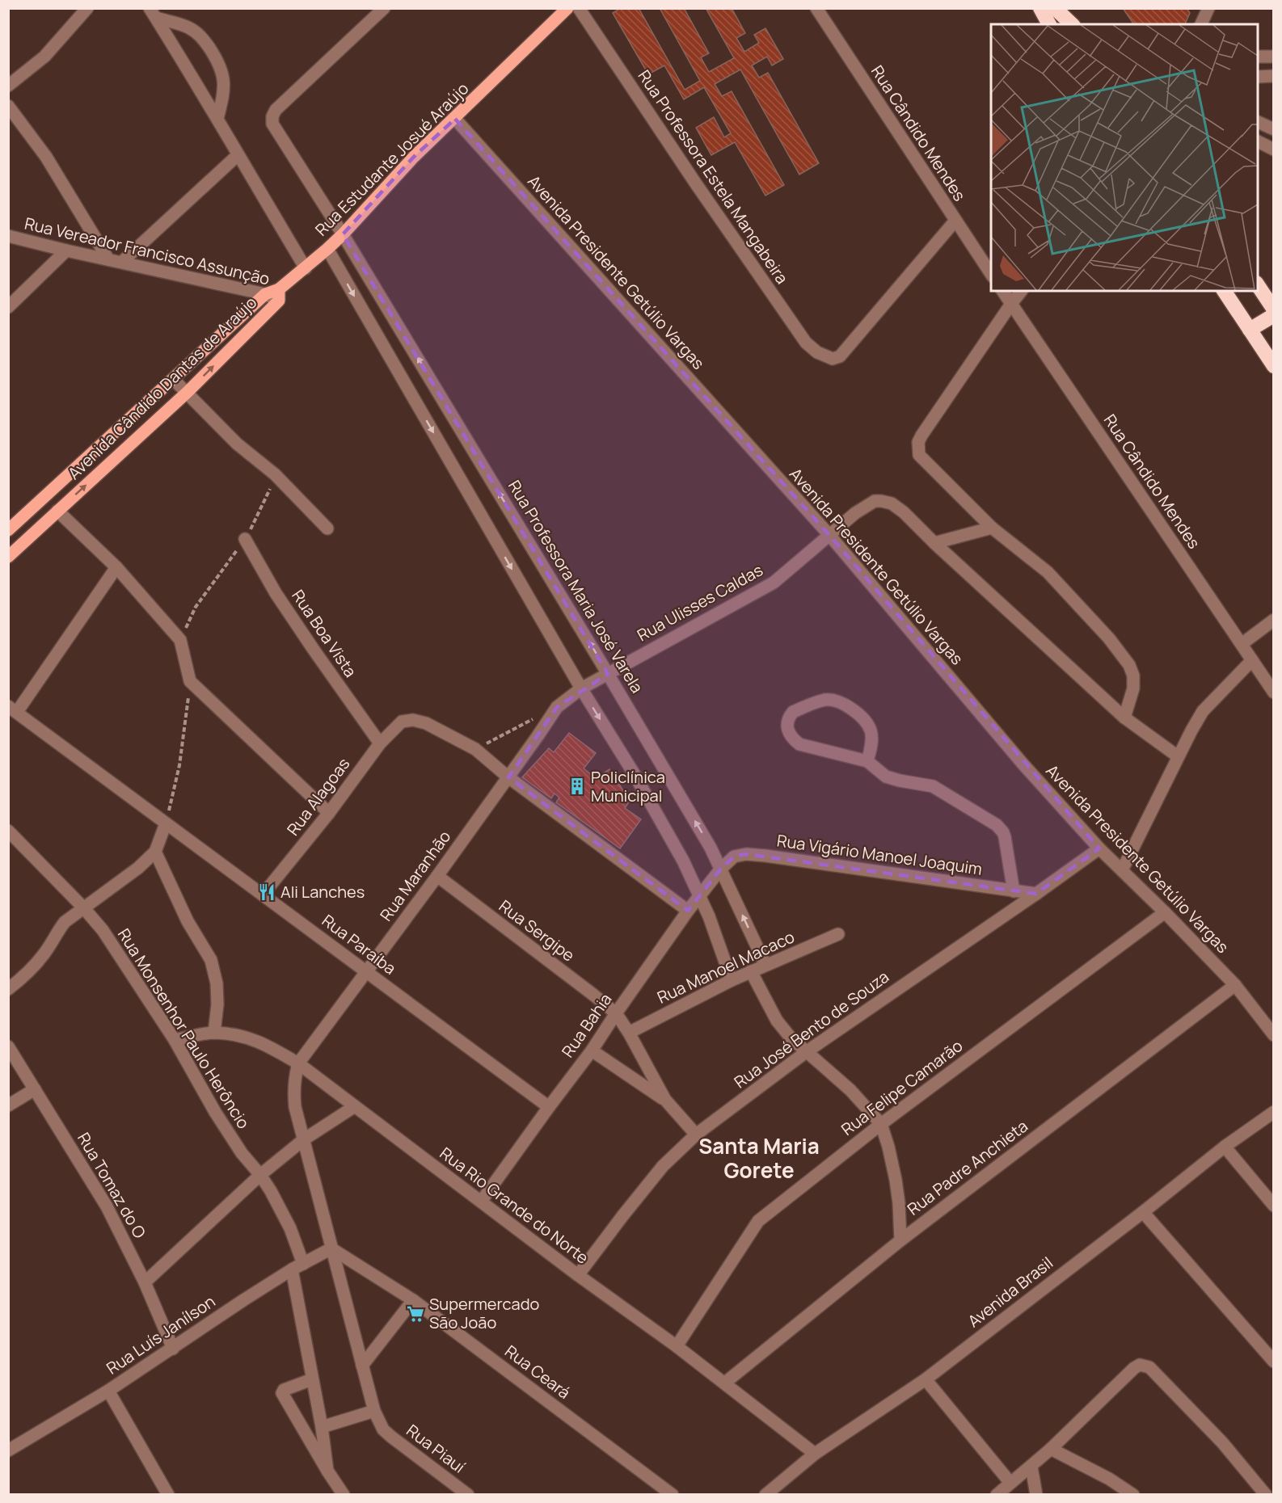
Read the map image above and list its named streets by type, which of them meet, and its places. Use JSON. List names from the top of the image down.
{
  "streets": {
    "main road": ["Rua Estudante Josué Araújo", "Avenida Cândido Dantas de Araújo"],
    "street": [
      "Rua Cândido Mendes",
      "Rua Professora Estela Mangabeira",
      "Rua Vereador Francisco Assunção",
      "Avenida Presidente Getúlio Vargas",
      "Rua Professora Maria José Varela",
      "Rua Ulisses Caldas",
      "Rua Boa Vista",
      "Rua Alagoas",
      "Rua Vigário Manoel Joaquim",
      "Rua Maranhão",
      "Rua Sergipe",
      "Rua Paraíba",
      "Rua Manoel Macaco",
      "Rua Bahia",
      "Rua Monsenhor Paulo Herôncio",
      "Rua José Bento de Souza",
      "Rua Felipe Camarão",
      "Rua Padre Anchieta",
      "Rua Tomaz do O",
      "Rua Rio Grande do Norte",
      "Avenida Brasil",
      "Rua Luís Janílson",
      "Rua Ceará",
      "Rua Piauí"
    ]
  },
  "crossings": [
    ["Rua Cândido Mendes", "Rua Professora Estela Mangabeira"],
    ["Rua Estudante Josué Araújo", "Rua Vereador Francisco Assunção"],
    ["Rua Estudante Josué Araújo", "Avenida Presidente Getúlio Vargas"],
    ["Rua Estudante Josué Araújo", "Avenida Cândido Dantas de Araújo"],
    ["Rua Estudante Josué Araújo", "Rua Professora Maria José Varela"],
    ["Rua Vereador Francisco Assunção", "Avenida Cândido Dantas de Araújo"],
    ["Avenida Presidente Getúlio Vargas", "Rua Ulisses Caldas"],
    ["Avenida Presidente Getúlio Vargas", "Rua José Bento de Souza"],
    ["Avenida Presidente Getúlio Vargas", "Rua Felipe Camarão"],
    ["Avenida Presidente Getúlio Vargas", "Rua Padre Anchieta"],
    ["Rua Professora Maria José Varela", "Rua Ulisses Caldas"],
    ["Rua Professora Maria José Varela", "Rua Vigário Manoel Joaquim"],
    ["Rua Professora Maria José Varela", "Rua Manoel Macaco"],
    ["Rua Professora Maria José Varela", "Rua Bahia"],
    ["Rua Ulisses Caldas", "Rua Maranhão"],
    ["Rua Boa Vista", "Rua Alagoas"],
    ["Rua Alagoas", "Rua Paraíba"],
    ["Rua Vigário Manoel Joaquim", "Rua Bahia"],
    ["Rua Vigário Manoel Joaquim", "Rua José Bento de Souza"],
    ["Rua Maranhão", "Rua Sergipe"],
    ["Rua Maranhão", "Rua Paraíba"],
    ["Rua Maranhão", "Rua Rio Grande do Norte"],
    ["Rua Sergipe", "Rua Manoel Macaco"],
    ["Rua Sergipe", "Rua Bahia"],
    ["Rua Paraíba", "Rua Bahia"],
    ["Rua Bahia", "Rua Rio Grande do Norte"],
    ["Rua Monsenhor Paulo Herôncio", "Rua Rio Grande do Norte"],
    ["Rua Monsenhor Paulo Herôncio", "Rua Luís Janílson"],
    ["Rua José Bento de Souza", "Rua Rio Grande do Norte"],
    ["Rua Felipe Camarão", "Rua Rio Grande do Norte"],
    ["Rua Padre Anchieta", "Rua Rio Grande do Norte"],
    ["Rua Tomaz do O", "Rua Luís Janílson"],
    ["Rua Rio Grande do Norte", "Avenida Brasil"],
    ["Rua Luís Janílson", "Rua Ceará"]
  ],
  "districts": ["Santa Maria Gorete"],
  "places": {
    "building": ["Policlínica Municipal"],
    "restaurant": ["Ali Lanches"],
    "supermarket": ["Supermercado São João"]
  }
}
